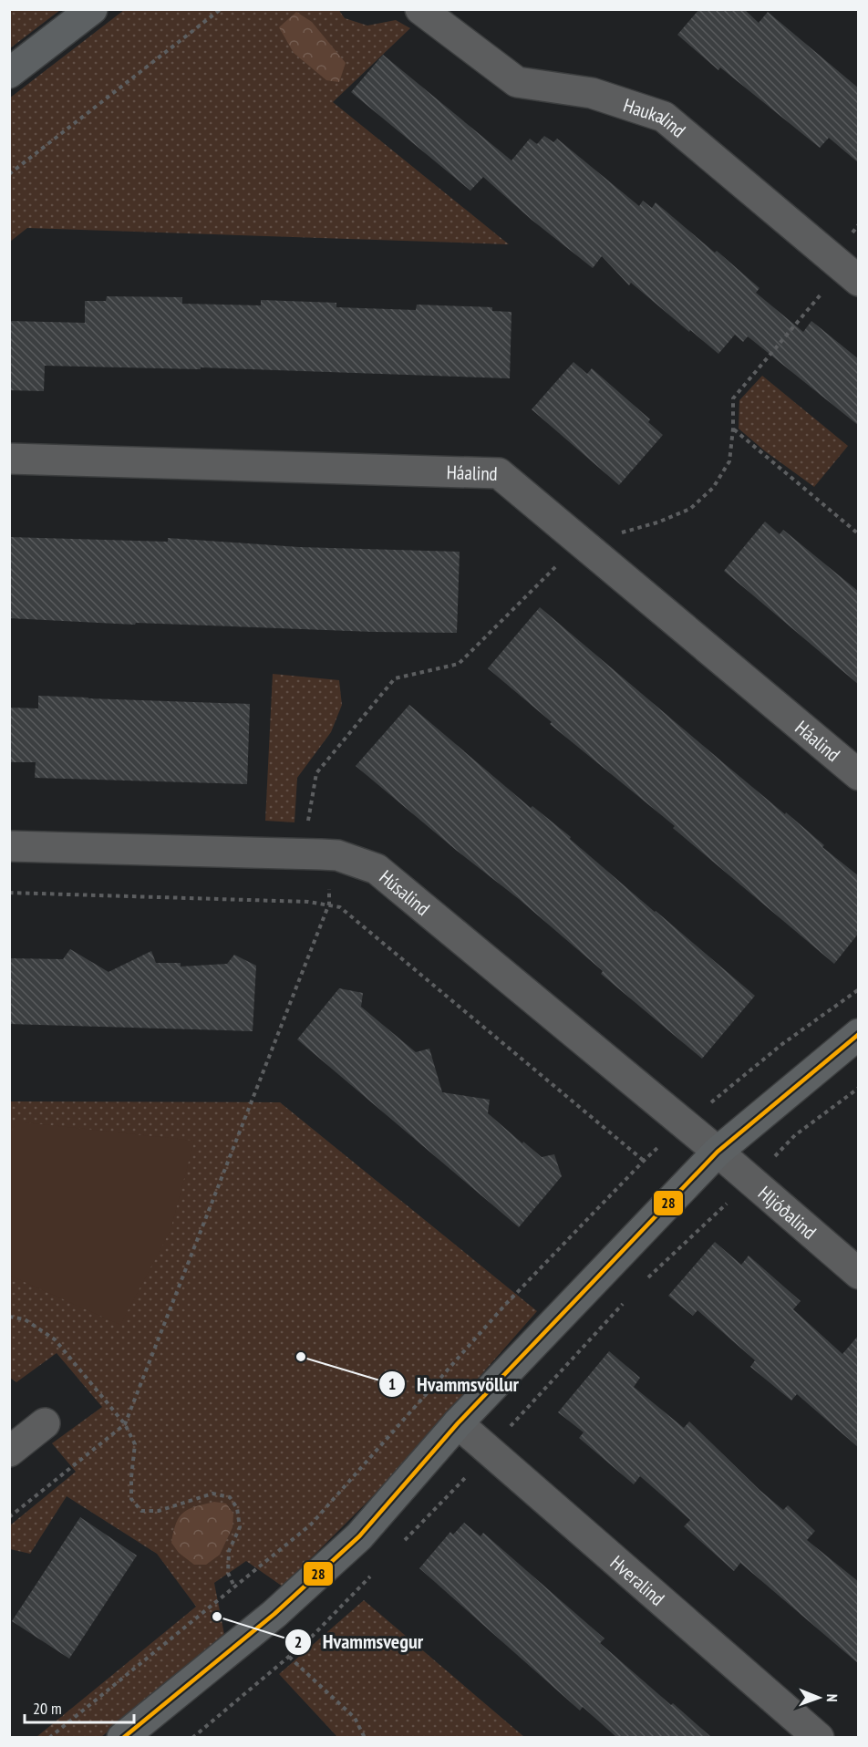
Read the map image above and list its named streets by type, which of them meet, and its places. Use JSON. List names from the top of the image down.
{
  "streets": {
    "street": [
      "Haukalind",
      "Háalind",
      "Húsalind",
      "Hljóðalind",
      "Hveralind"
    ]
  },
  "crossings": [
    ["Húsalind", "Hljóðalind"]
  ],
  "places": ["Hvammsvöllur", "Hvammsvegur"],
  "lines": ["transit line 28"],
  "scale_bar": "20 m",
  "north": "right"
}
